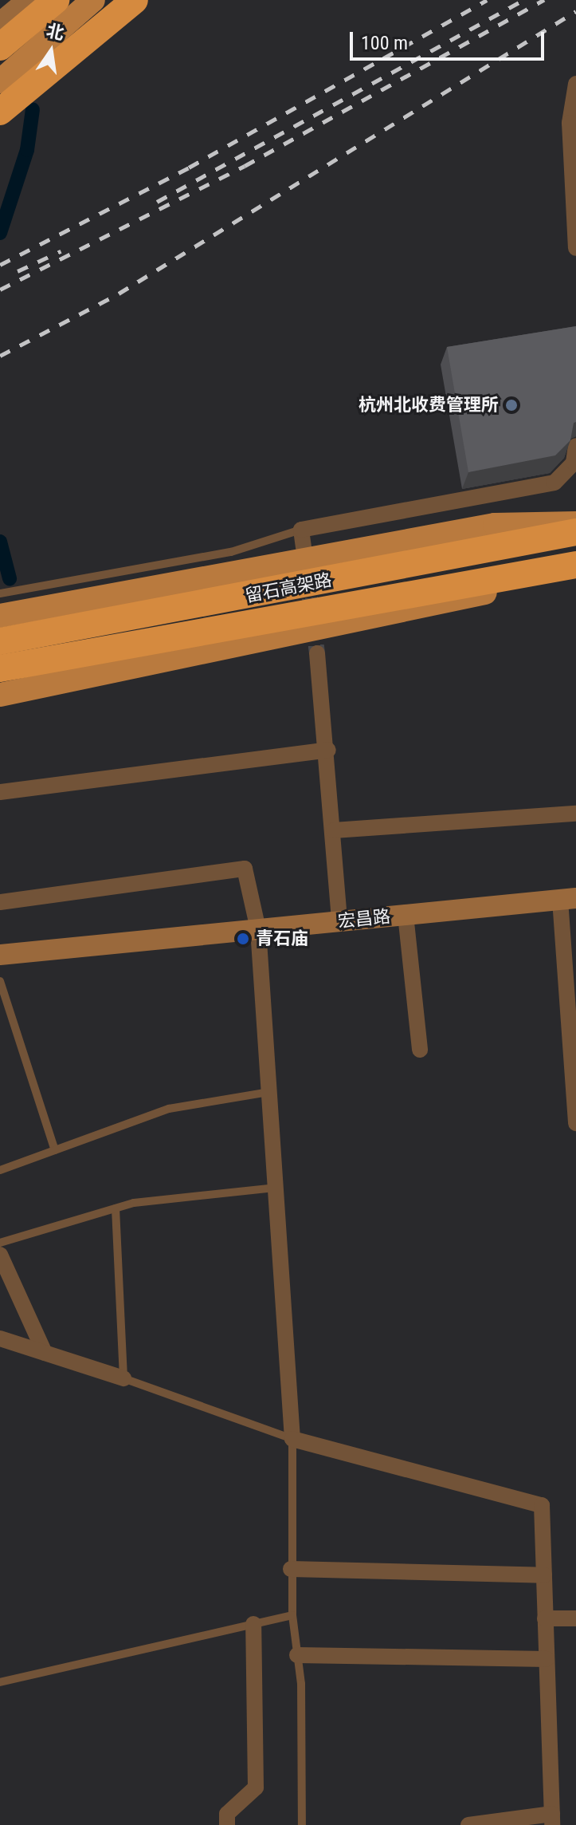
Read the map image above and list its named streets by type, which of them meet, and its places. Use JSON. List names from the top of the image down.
{
  "streets": {
    "highway": ["留石高架路"],
    "street": ["宏昌路"]
  },
  "places": ["杭州北收费管理所", "青石庙"],
  "scale_bar": "100 m",
  "north": "top"
}
